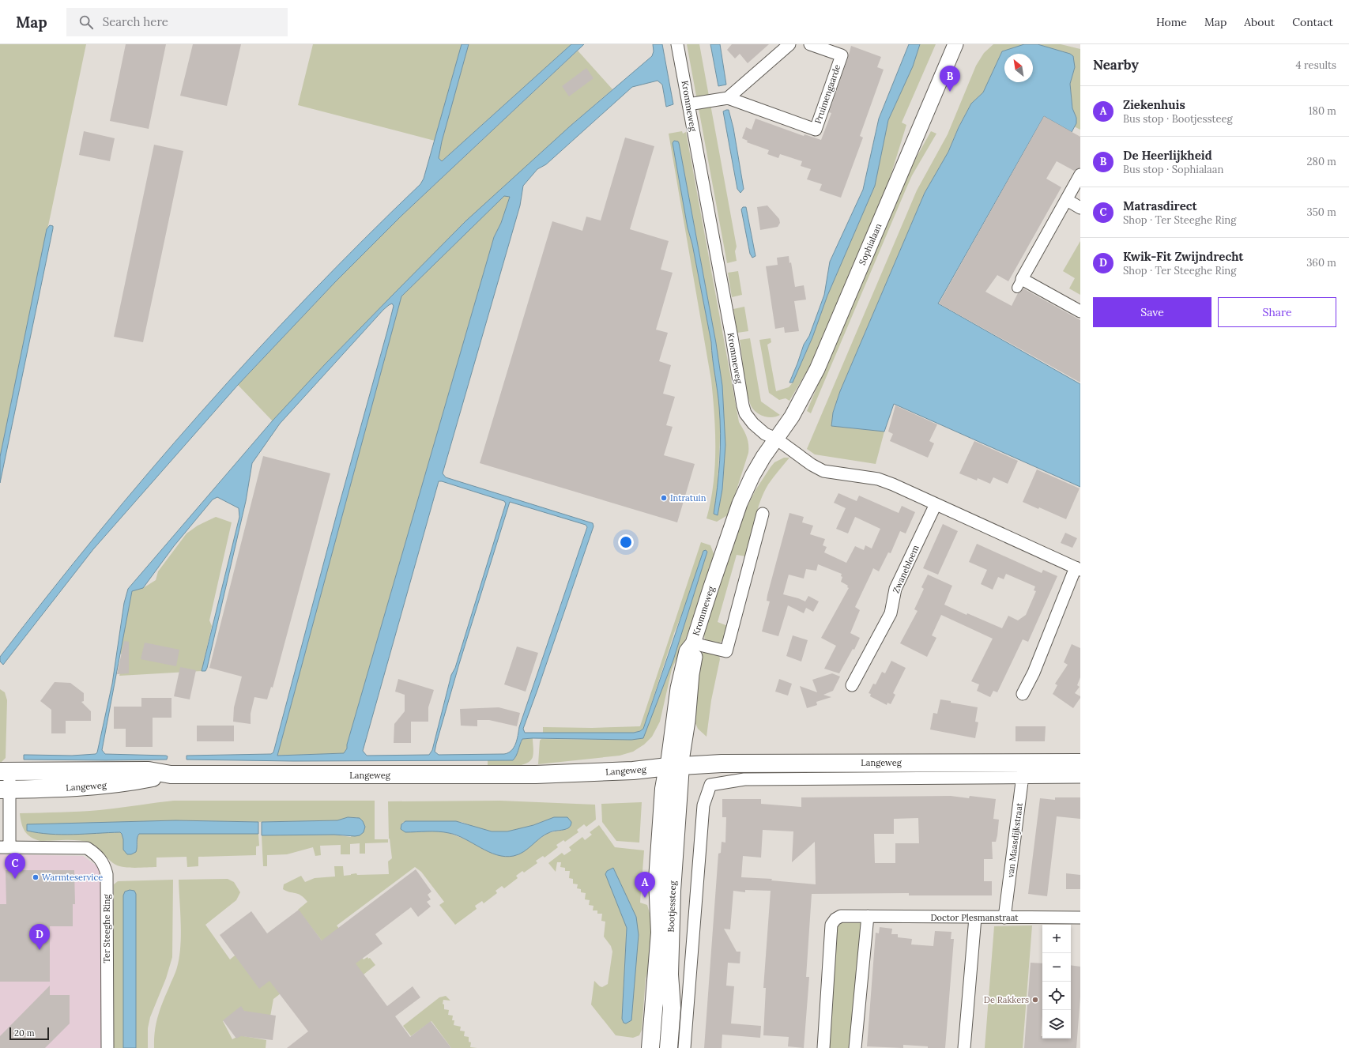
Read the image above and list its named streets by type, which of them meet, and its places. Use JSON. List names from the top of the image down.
{
  "streets": {
    "main road": ["Langeweg", "Bootjessteeg"],
    "street": [
      "Pruimengaarde",
      "Krommeweg",
      "Sophialaan",
      "Zwanebloem",
      "van Maasdijkstraat",
      "Doctor Plesmanstraat",
      "Ter Steeghe Ring"
    ]
  },
  "crossings": [
    ["Pruimengaarde", "Krommeweg"],
    ["Krommeweg", "Sophialaan"],
    ["Krommeweg", "Langeweg"],
    ["Krommeweg", "Bootjessteeg"],
    ["Langeweg", "van Maasdijkstraat"],
    ["Langeweg", "Bootjessteeg"],
    ["van Maasdijkstraat", "Doctor Plesmanstraat"]
  ],
  "places": ["Intratuin", "Warmteservice", "De Rakkers"],
  "scale_bar": "20 m",
  "north": "top left",
  "page": {
    "header": "Map",
    "search": "Search here",
    "nav": [
      "Home",
      "Map",
      "About",
      "Contact"
    ],
    "heading": ["Nearby", "4 results"],
    "pins": [
      "B",
      "C",
      "A",
      "D"
    ],
    "list": [
      {
        "mark": "A",
        "name": "Ziekenhuis",
        "note": "Bus stop · Bootjessteeg",
        "value": "180 m"
      },
      {
        "mark": "B",
        "name": "De Heerlijkheid",
        "note": "Bus stop · Sophialaan",
        "value": "280 m"
      },
      {
        "mark": "C",
        "name": "Matrasdirect",
        "note": "Shop · Ter Steeghe Ring",
        "value": "350 m"
      },
      {
        "mark": "D",
        "name": "Kwik-Fit Zwijndrecht",
        "note": "Shop · Ter Steeghe Ring",
        "value": "360 m"
      }
    ],
    "buttons": ["Save", "Share"],
    "map_buttons": ["+", "−"],
    "scale": "20 m"
  }
}
